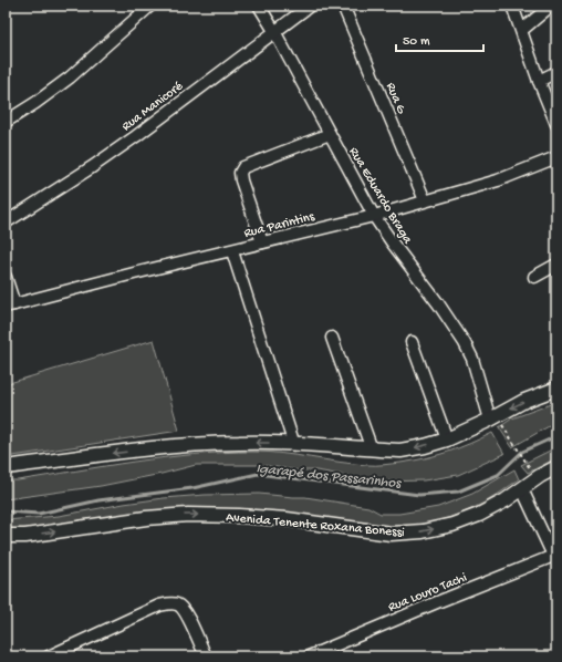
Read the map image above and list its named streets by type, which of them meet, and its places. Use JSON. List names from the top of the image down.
{
  "streets": {
    "street": [
      "Rua G",
      "Rua Manicoré",
      "Rua Eduardo Braga",
      "Rua Parintins",
      "Avenida Tenente Roxana Bonessi",
      "Rua Louro Tachi"
    ]
  },
  "crossings": [
    ["Rua G", "Rua Parintins"],
    ["Rua Manicoré", "Rua Eduardo Braga"],
    ["Rua Eduardo Braga", "Rua Parintins"]
  ],
  "water": ["Igarapé dos Passarinhos"],
  "scale_bar": "50 m"
}
